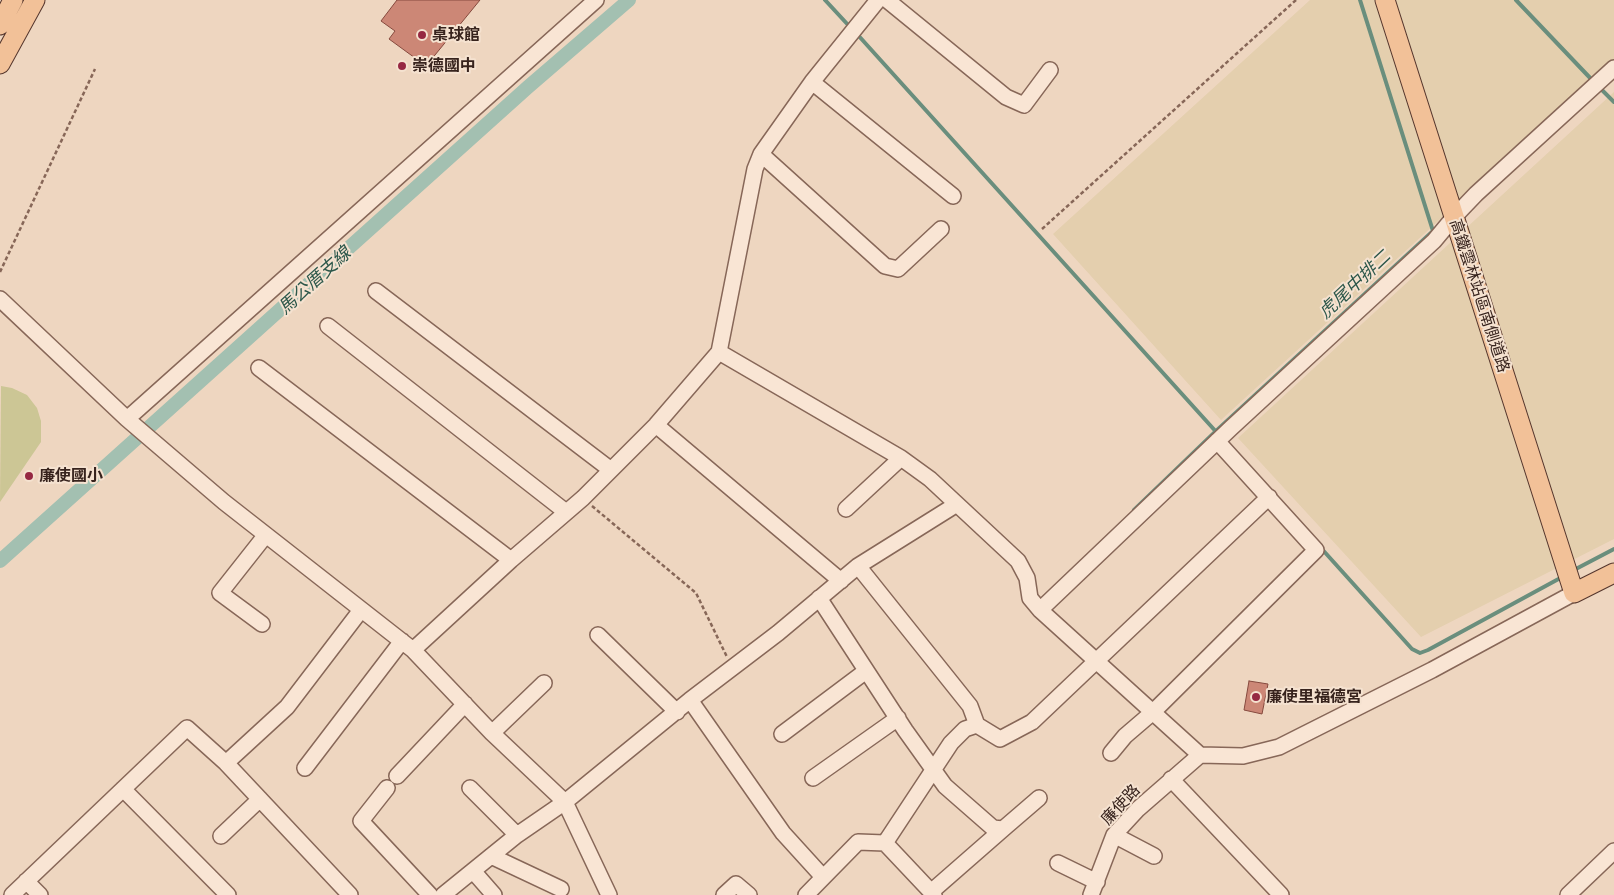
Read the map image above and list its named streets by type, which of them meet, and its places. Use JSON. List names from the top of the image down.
{
  "streets": {
    "main road": ["高鐵雲林站區南側道路"],
    "street": ["廉使路"]
  },
  "water": ["馬公厝支線", "虎尾中排二"],
  "places": [
    "桌球館",
    "崇德國中",
    "廉使國小",
    "廉使里福德宮"
  ]
}
